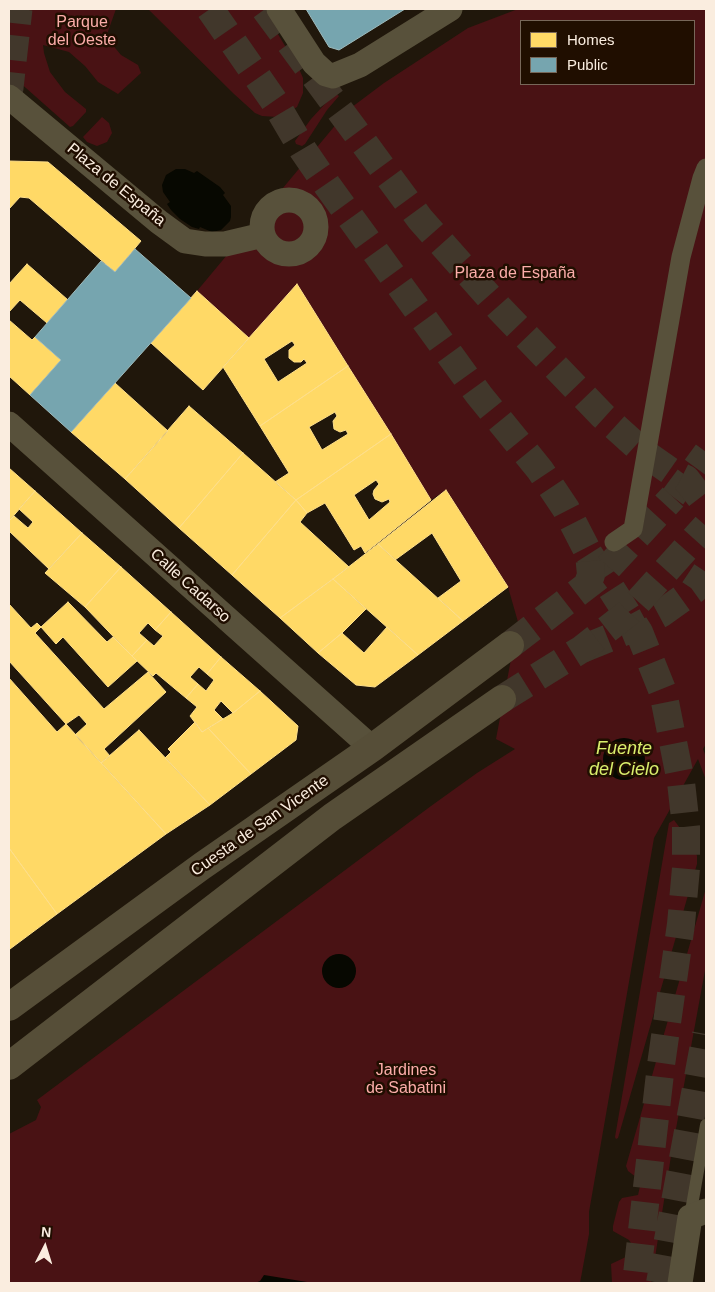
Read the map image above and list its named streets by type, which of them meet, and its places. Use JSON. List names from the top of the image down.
{
  "streets": {
    "main road": ["Cuesta de San Vicente"],
    "street": ["Plaza de España", "Calle Cadarso"]
  },
  "crossings": [
    ["Calle Cadarso", "Cuesta de San Vicente"]
  ],
  "water": ["Fuente del Cielo"],
  "parks": ["Parque del Oeste", "Plaza de España", "Jardines de Sabatini"],
  "legend": ["Homes", "Public"],
  "north": "top"
}
